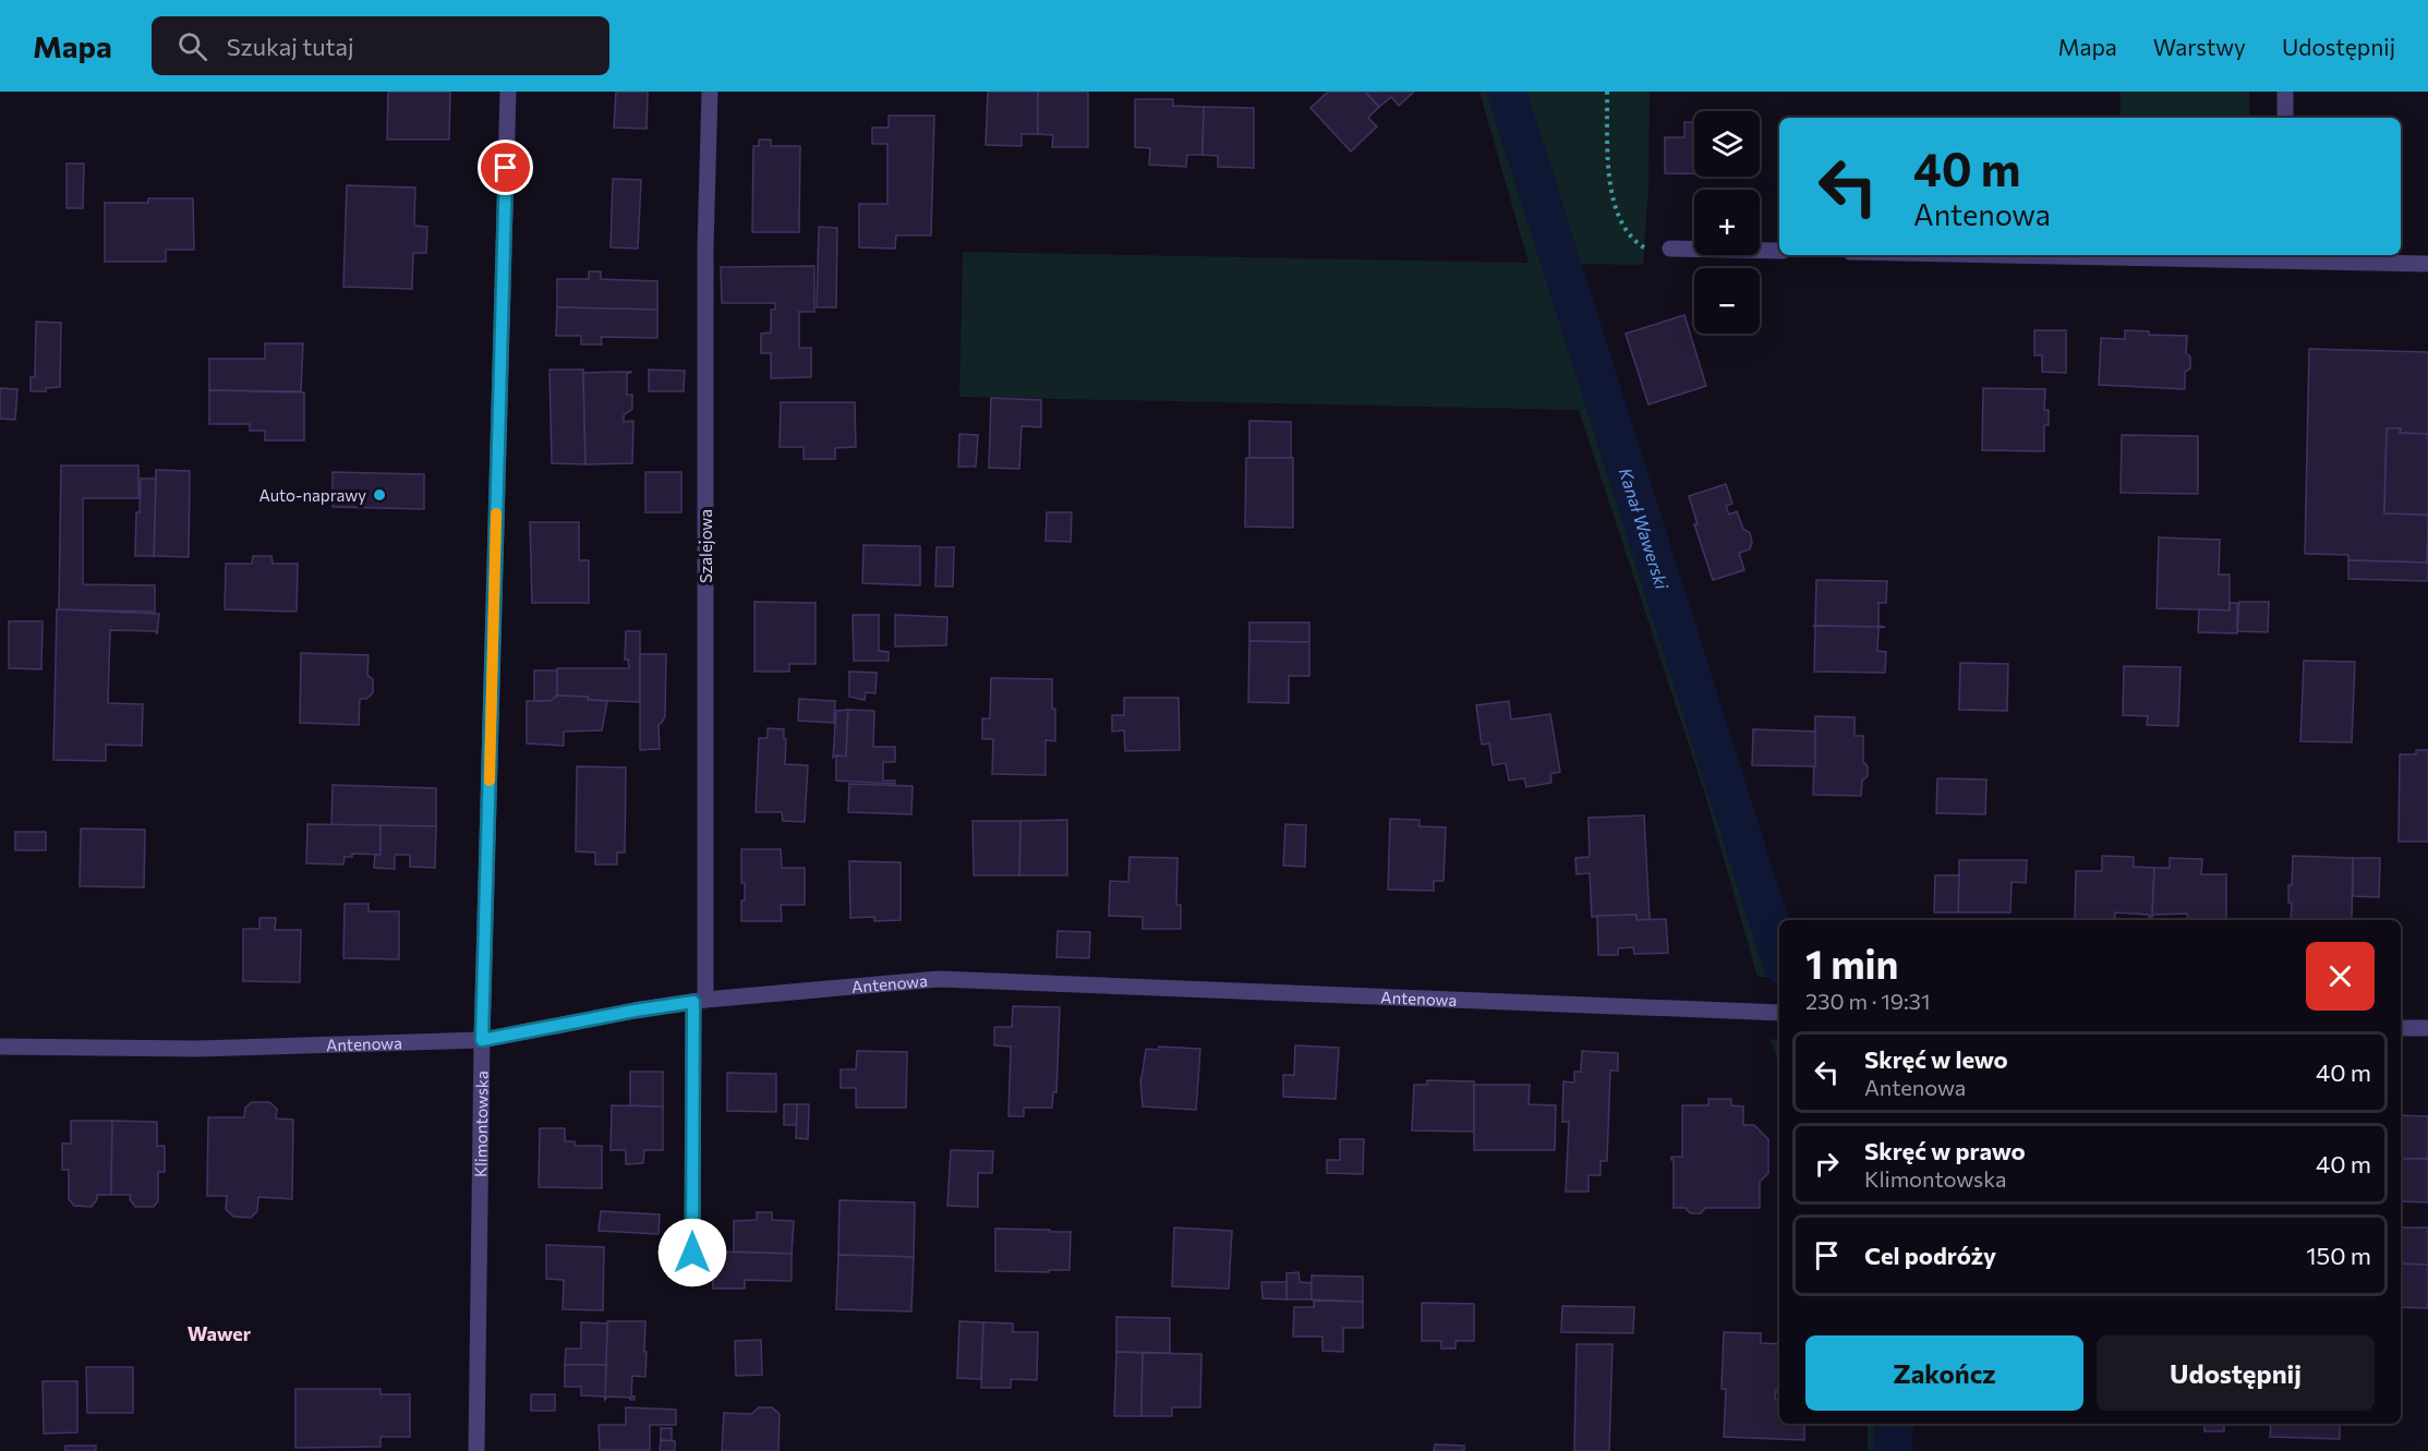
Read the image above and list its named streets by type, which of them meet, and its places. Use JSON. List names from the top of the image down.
{
  "streets": {
    "street": ["Szalejowa", "Antenowa", "Klimontowska"]
  },
  "crossings": [
    ["Szalejowa", "Antenowa"],
    ["Antenowa", "Klimontowska"]
  ],
  "districts": ["Wawer"],
  "water": ["Kanał Wawerski"],
  "places": ["Auto-naprawy"],
  "page": {
    "header": "Mapa",
    "search": "Szukaj tutaj",
    "nav": ["Mapa", "Warstwy", "Udostępnij"],
    "map_buttons": ["+", "−"],
    "turn": ["40 m", "Antenowa"],
    "heading": ["1 min", "230 m · 19:31"],
    "list": [
      {
        "name": "Skręć w lewo",
        "note": "Antenowa",
        "value": "40 m"
      },
      {
        "name": "Skręć w prawo",
        "note": "Klimontowska",
        "value": "40 m"
      },
      {
        "name": "Cel podróży",
        "value": "150 m"
      }
    ],
    "buttons": ["Zakończ", "Udostępnij"]
  }
}
